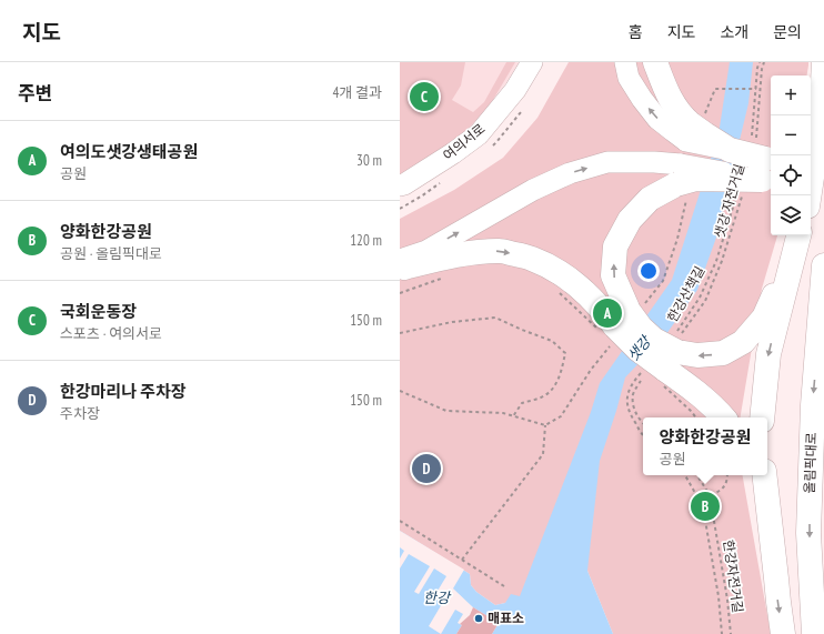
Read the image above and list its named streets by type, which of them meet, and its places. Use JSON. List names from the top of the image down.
{
  "streets": {
    "highway": ["올림픽대로"],
    "main road": ["여의서로"],
    "path": ["샛강 자전거길", "한강산책길", "한강자전거길"]
  },
  "crossings": [
    ["샛강 자전거길", "한강산책길"]
  ],
  "water": ["샛강", "한강"],
  "places": ["매표소"],
  "page": {
    "header": "지도",
    "nav": [
      "홈",
      "지도",
      "소개",
      "문의"
    ],
    "heading": ["주변", "4개 결과"],
    "map_buttons": ["+", "−"],
    "pins": [
      "C",
      "A",
      "D",
      "B"
    ],
    "list": [
      {
        "mark": "A",
        "name": "여의도샛강생태공원",
        "note": "공원",
        "value": "30 m"
      },
      {
        "mark": "B",
        "name": "양화한강공원",
        "note": "공원 · 올림픽대로",
        "value": "120 m"
      },
      {
        "mark": "C",
        "name": "국회운동장",
        "note": "스포츠 · 여의서로",
        "value": "150 m"
      },
      {
        "mark": "D",
        "name": "한강마리나 주차장",
        "note": "주차장",
        "value": "150 m"
      }
    ],
    "popup": ["양화한강공원", "공원"]
  }
}
